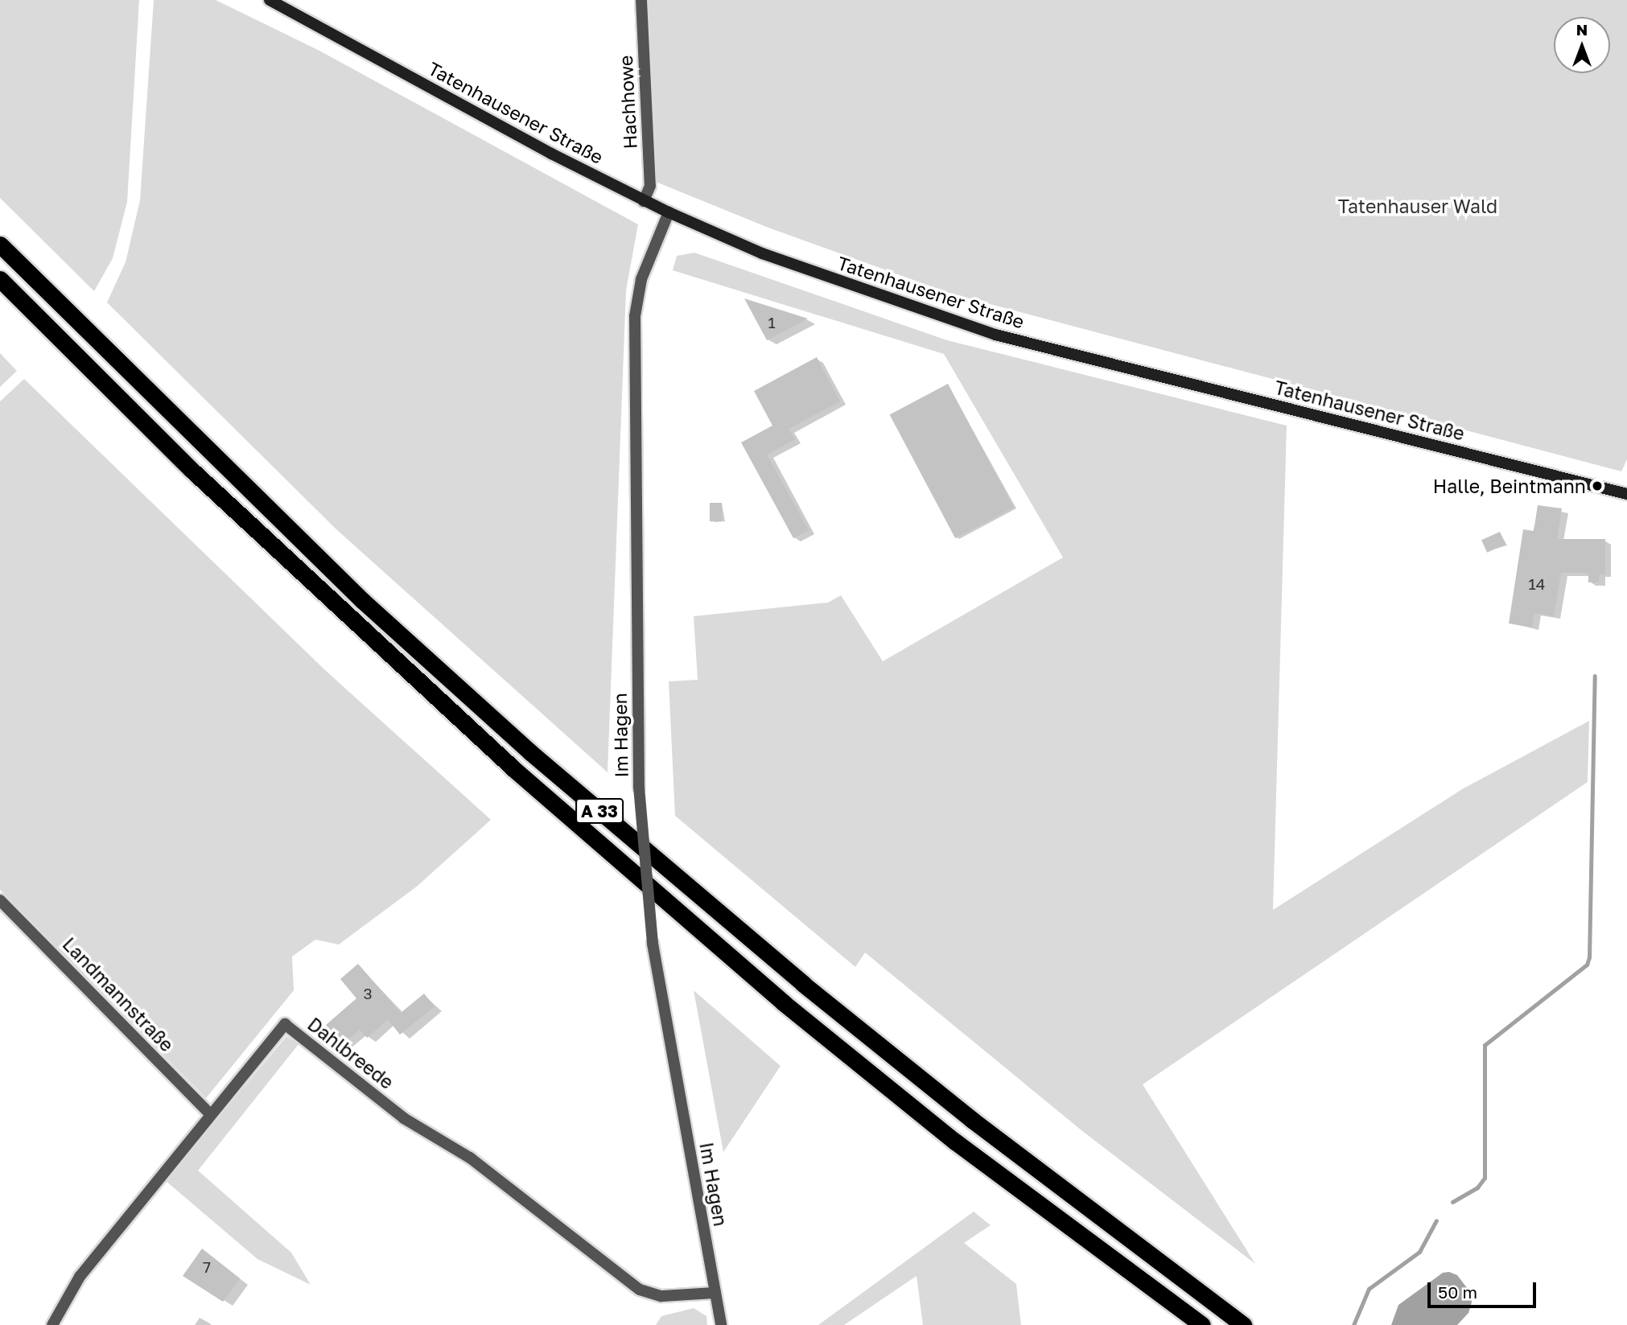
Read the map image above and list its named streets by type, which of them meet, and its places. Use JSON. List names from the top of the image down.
{
  "streets": {
    "highway": ["A 33"],
    "street": [
      "Hachhowe",
      "Tatenhausener Straße",
      "Im Hagen",
      "Landmannstraße",
      "Dahlbreede"
    ]
  },
  "crossings": [
    ["Hachhowe", "Tatenhausener Straße"],
    ["Tatenhausener Straße", "Im Hagen"],
    ["Im Hagen", "Dahlbreede"],
    ["Landmannstraße", "Dahlbreede"]
  ],
  "parks": ["Tatenhauser Wald"],
  "places": ["Halle, Beintmann"],
  "house_numbers": [
    "1",
    "14",
    "3",
    "7"
  ],
  "scale_bar": "50 m",
  "north": "top"
}
